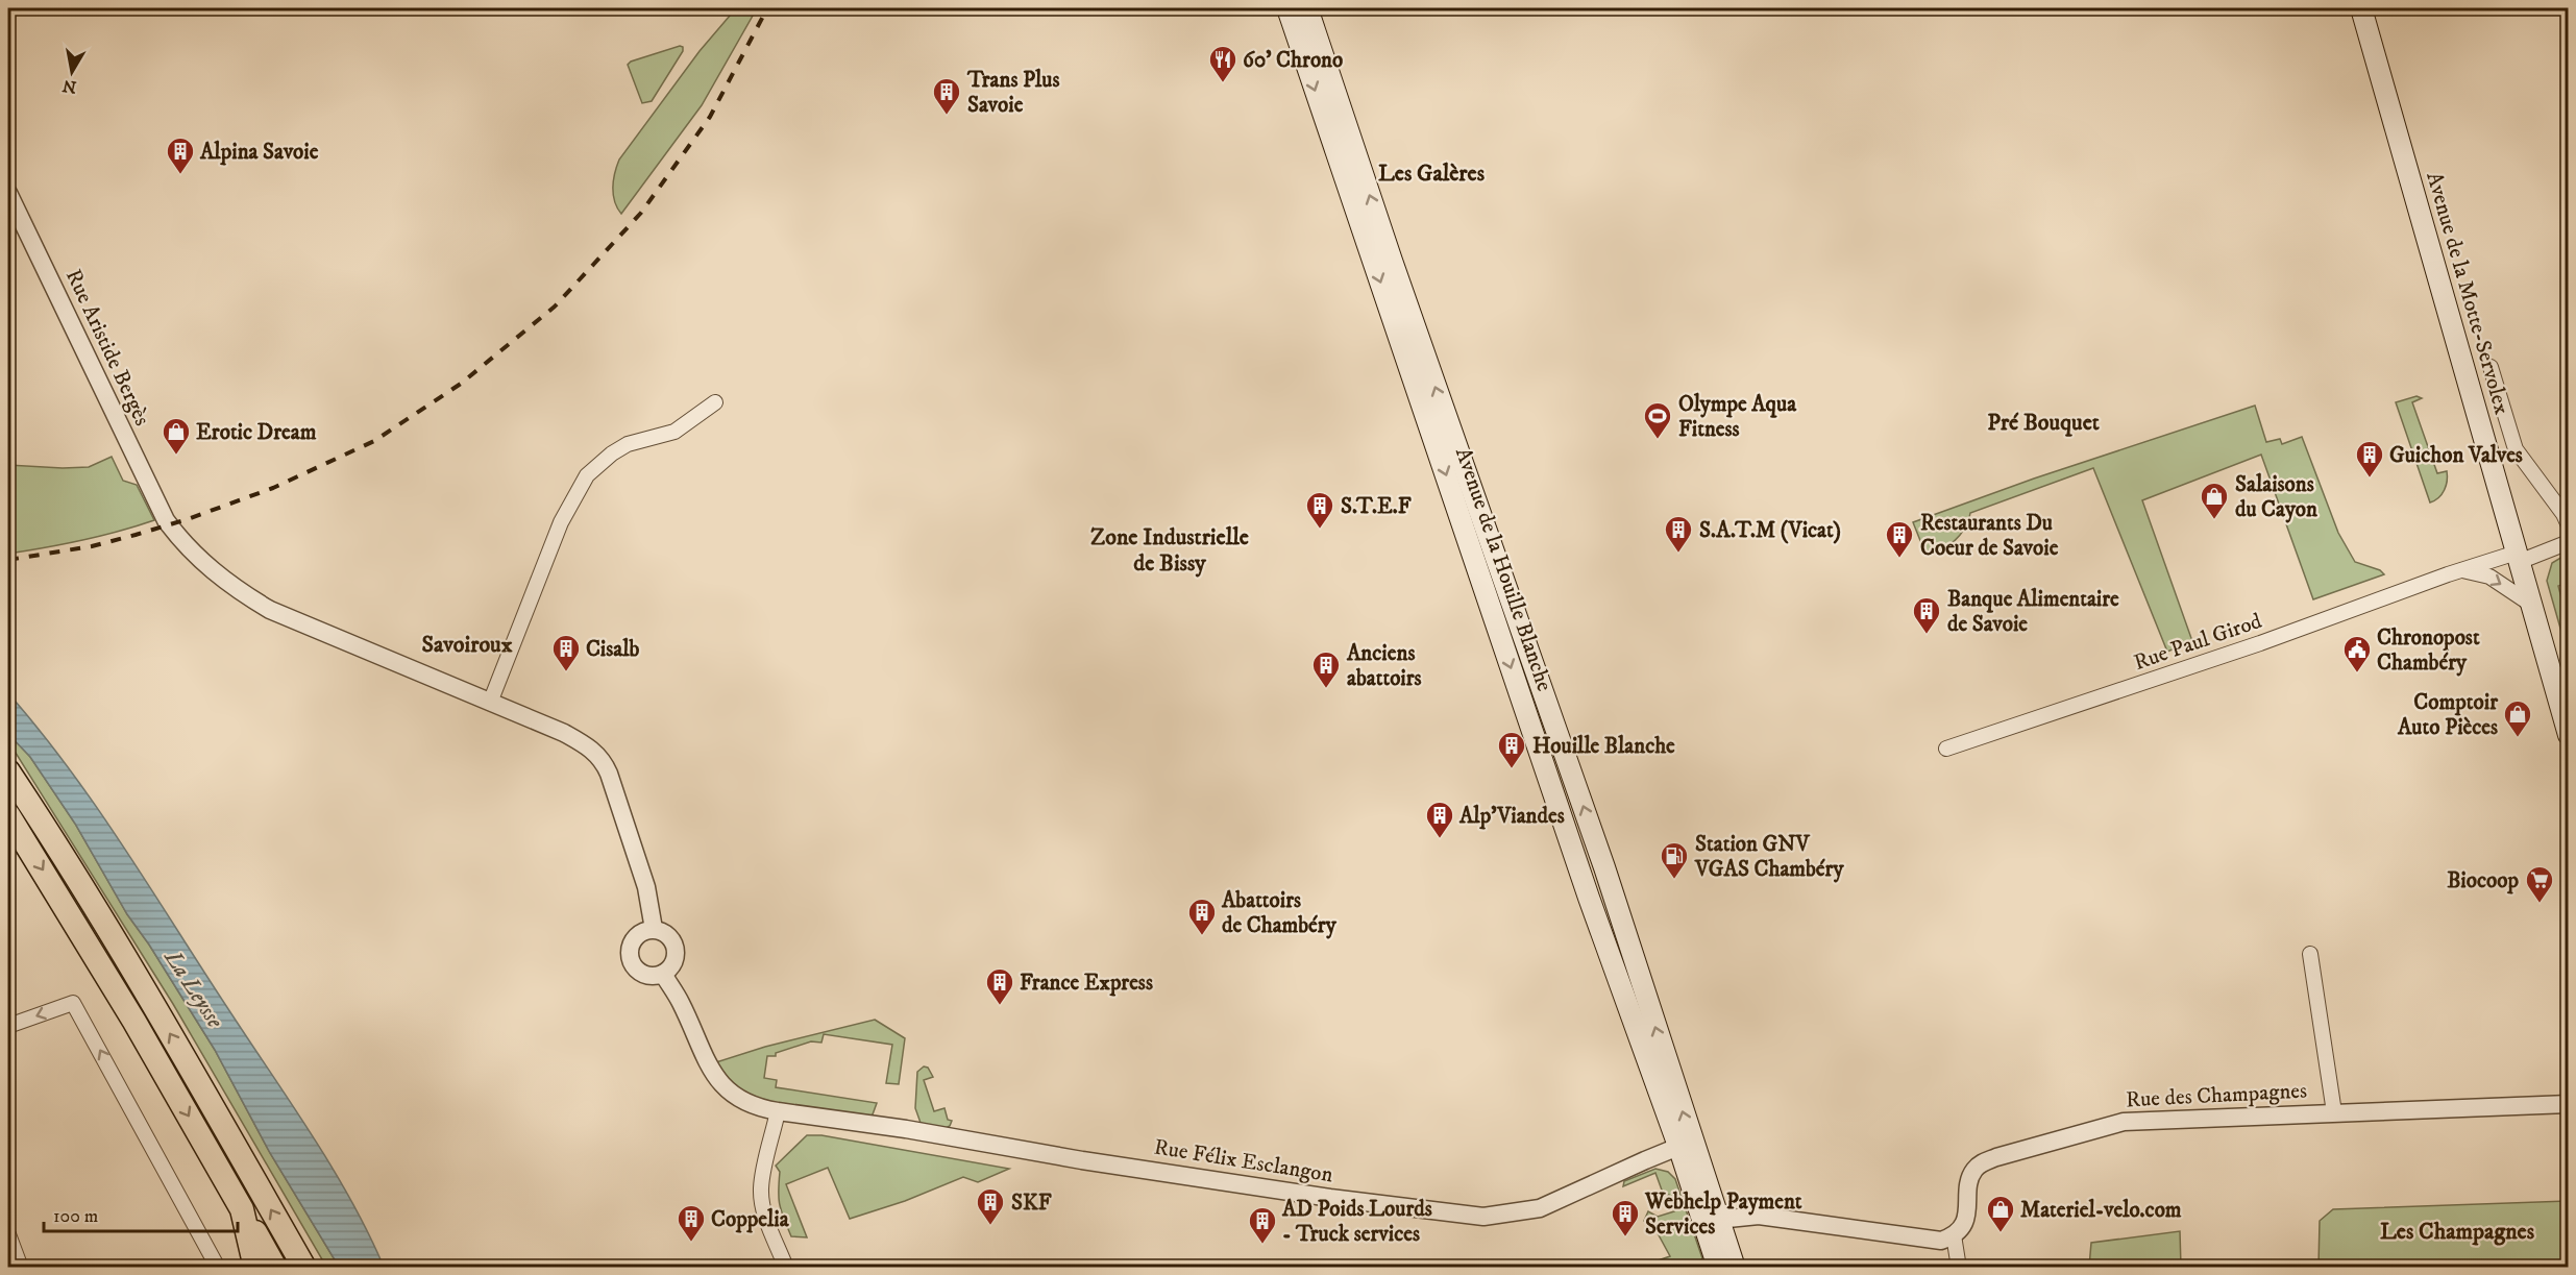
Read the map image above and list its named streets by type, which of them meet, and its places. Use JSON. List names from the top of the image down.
{
  "streets": {
    "main road": ["Avenue de la Motte-Servolex", "Avenue de la Houille Blanche"],
    "street": [
      "Rue Aristide Bergès",
      "Rue Paul Girod",
      "Rue des Champagnes",
      "Rue Félix Esclangon"
    ]
  },
  "crossings": [
    ["Avenue de la Motte-Servolex", "Rue Paul Girod"],
    ["Rue Aristide Bergès", "Rue Félix Esclangon"],
    ["Avenue de la Houille Blanche", "Rue Félix Esclangon"]
  ],
  "districts": [
    "Les Galères",
    "Pré Bouquet",
    "Zone Industrielle de Bissy",
    "Savoiroux",
    "Les Champagnes"
  ],
  "water": ["La Leysse"],
  "places": {
    "restaurant": ["60' Chrono"],
    "building": [
      "Trans Plus Savoie",
      "Alpina Savoie",
      "Guichon Valves",
      "S.T.E.F",
      "S.A.T.M (Vicat)",
      "Restaurants Du Coeur de Savoie",
      "Banque Alimentaire de Savoie",
      "Cisalb",
      "Anciens abattoirs",
      "Houille Blanche",
      "Alp'Viandes",
      "Abattoirs de Chambéry",
      "France Express",
      "SKF",
      "Webhelp Payment Services",
      "Coppelia",
      "AD Poids Lourds - Truck services"
    ],
    "sports": ["Olympe Aqua Fitness"],
    "shop": [
      "Erotic Dream",
      "Salaisons du Cayon",
      "Comptoir Auto Pièces",
      "Materiel-velo.com"
    ],
    "public building": ["Chronopost Chambéry"],
    "fuel station": ["Station GNV VGAS Chambéry"],
    "supermarket": ["Biocoop"]
  },
  "scale_bar": "100 m",
  "north": "bottom"
}
